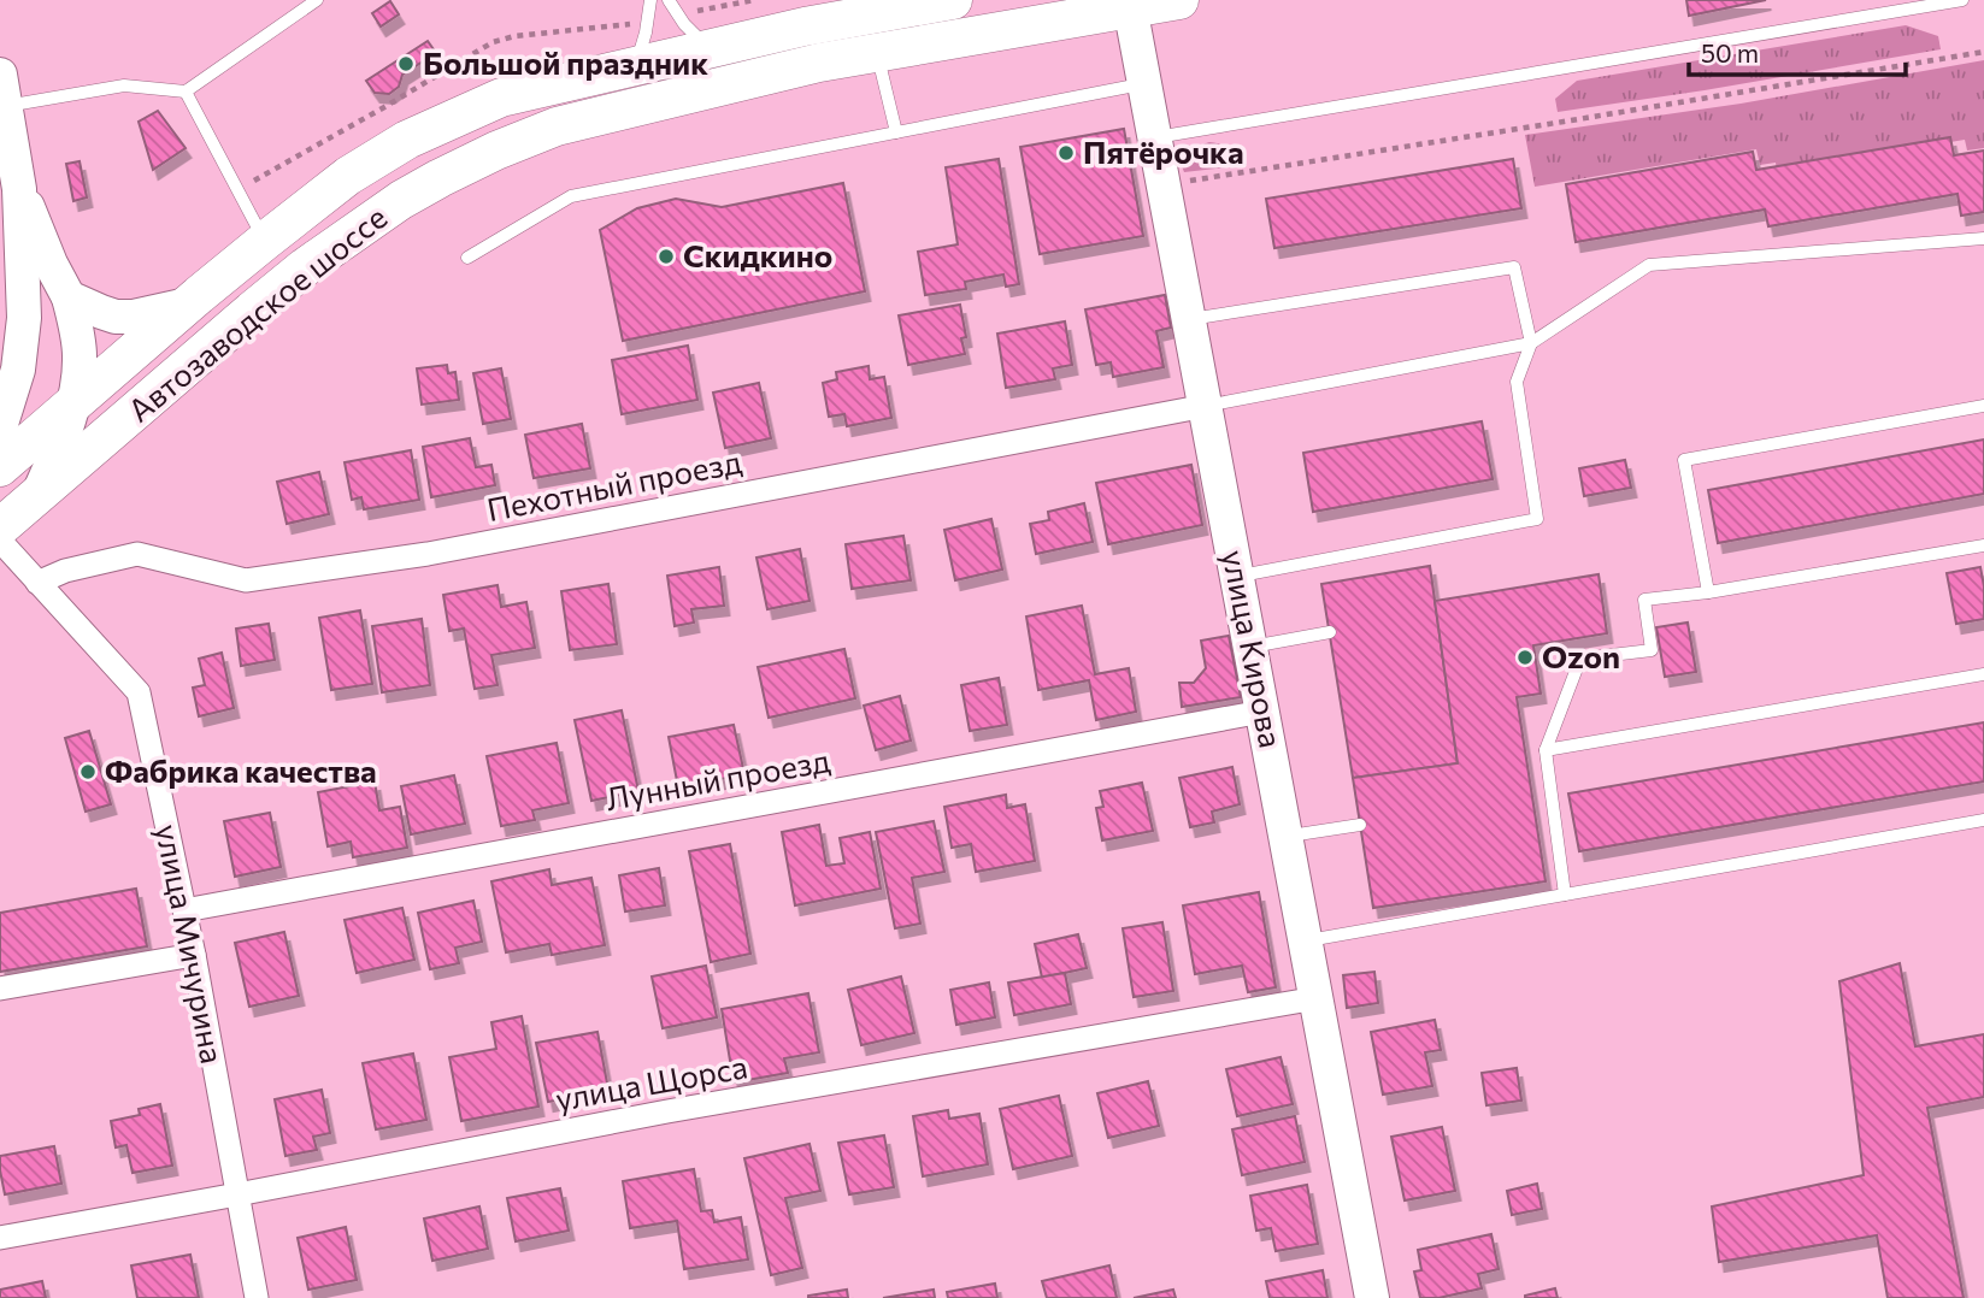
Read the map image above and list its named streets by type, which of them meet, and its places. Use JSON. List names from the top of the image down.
{
  "streets": {
    "main road": ["Автозаводское шоссе"],
    "street": [
      "Пехотный проезд",
      "улица Кирова",
      "Лунный проезд",
      "улица Мичурина",
      "улица Щорса"
    ]
  },
  "crossings": [
    ["Автозаводское шоссе", "улица Кирова"],
    ["Пехотный проезд", "улица Кирова"],
    ["Пехотный проезд", "улица Мичурина"],
    ["улица Кирова", "Лунный проезд"],
    ["улица Кирова", "улица Щорса"],
    ["Лунный проезд", "улица Мичурина"],
    ["улица Мичурина", "улица Щорса"]
  ],
  "places": [
    "Большой праздник",
    "Пятёрочка",
    "Скидкино",
    "Ozon",
    "Фабрика качества"
  ],
  "scale_bar": "50 m"
}
